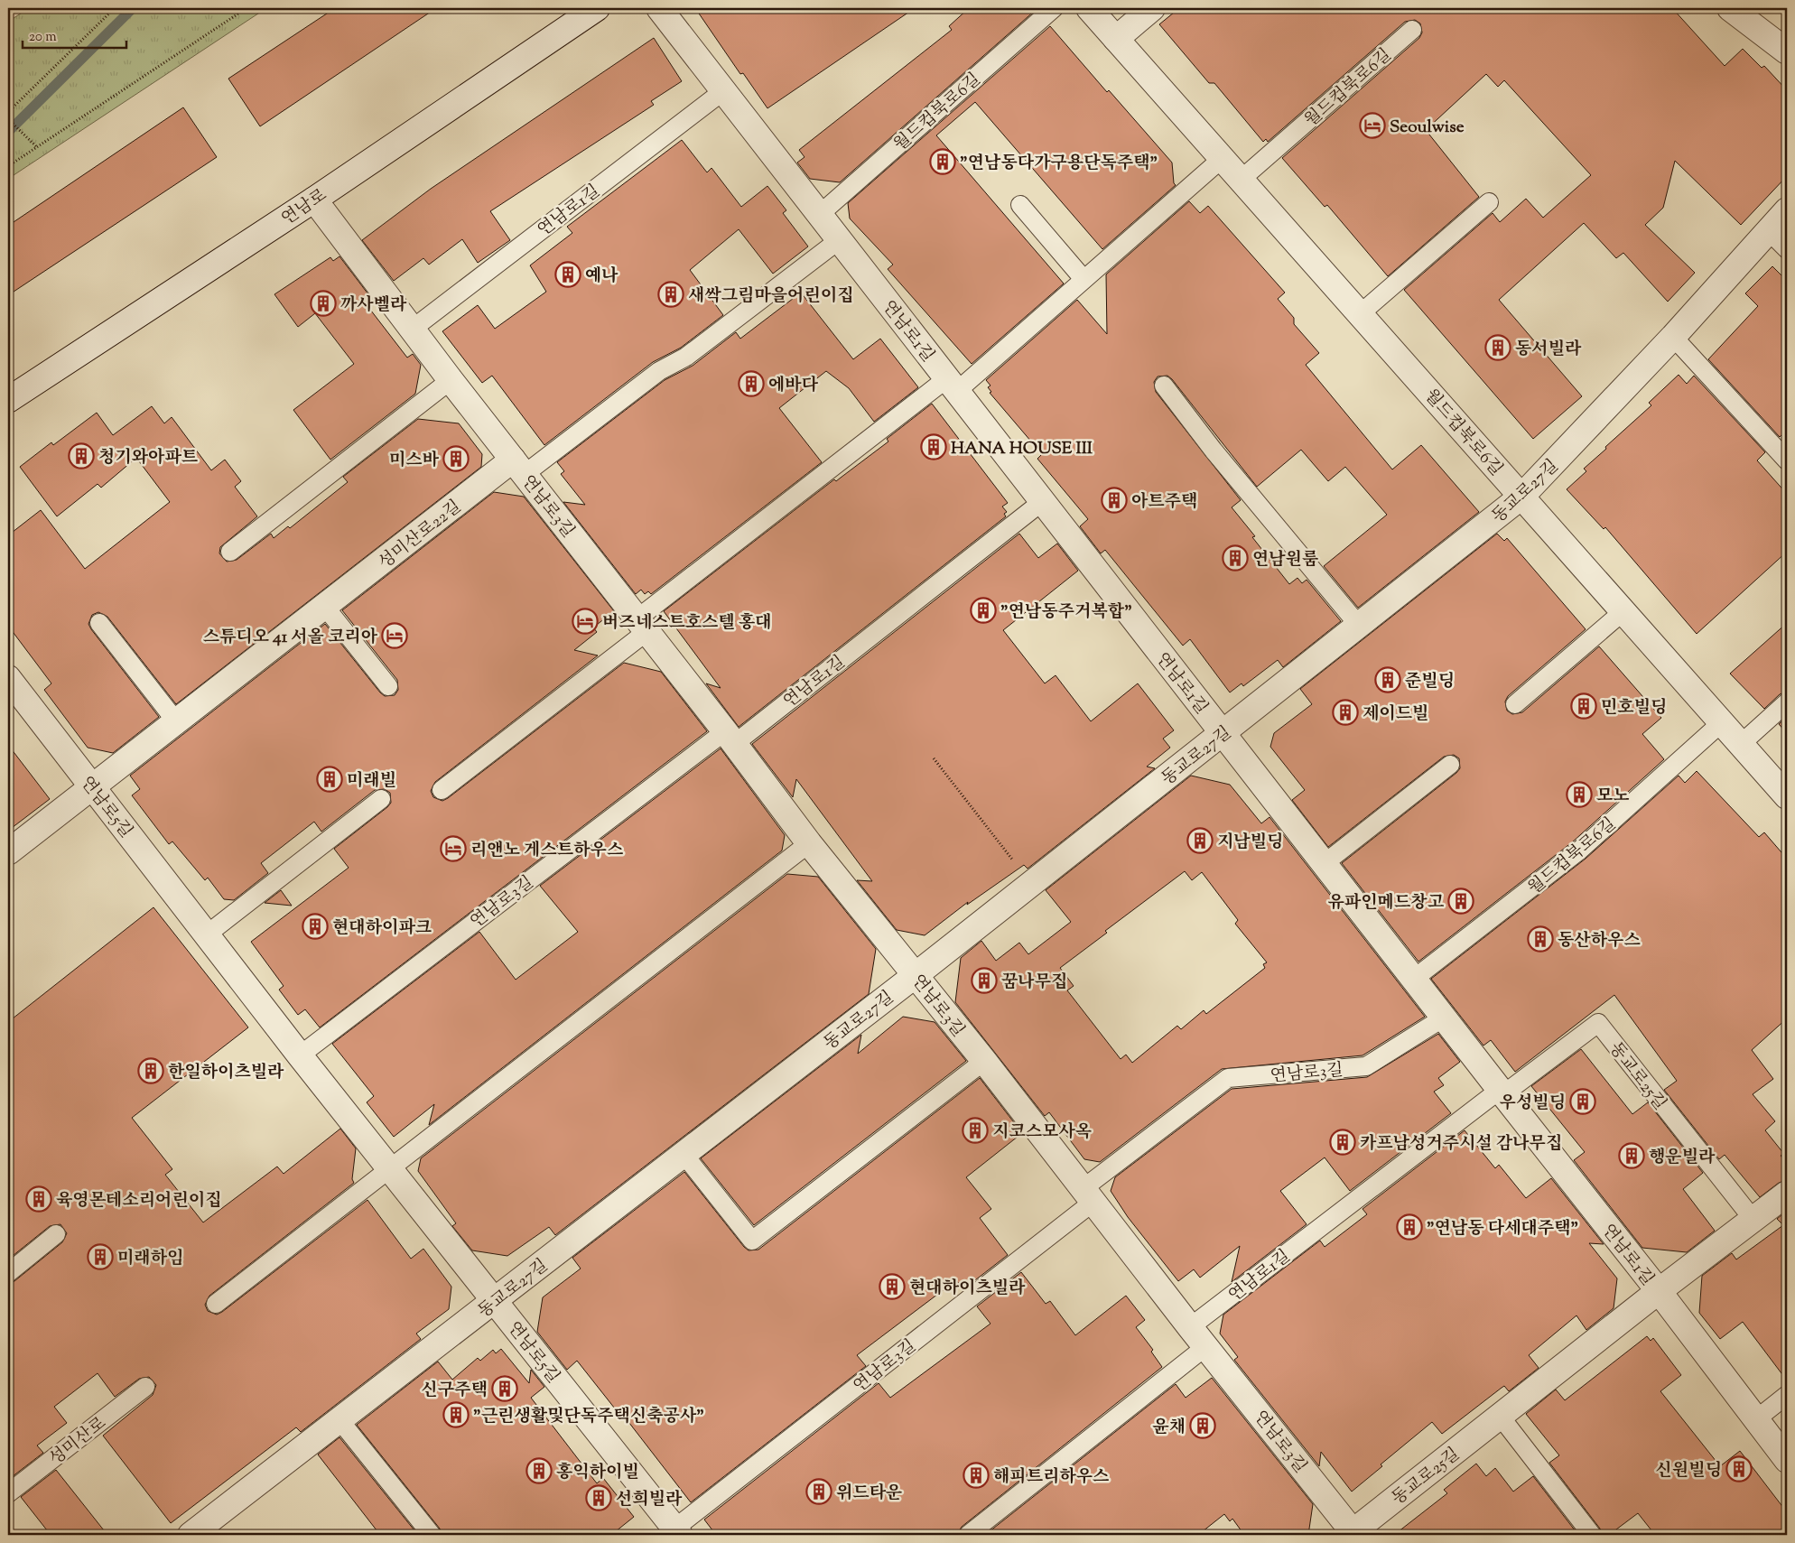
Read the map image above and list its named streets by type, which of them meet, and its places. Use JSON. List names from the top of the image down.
{
  "streets": {
    "street": [
      "월드컵북로6길",
      "연남로",
      "연남로1길",
      "동교로27길",
      "연남로3길",
      "성미산로22길",
      "연남로5길",
      "동교로25길"
    ],
    "lane": ["성미산로"]
  },
  "crossings": [
    ["월드컵북로6길", "연남로1길"],
    ["월드컵북로6길", "동교로27길"],
    ["연남로", "연남로3길"],
    ["연남로1길", "동교로27길"],
    ["연남로1길", "연남로3길"],
    ["연남로1길", "동교로25길"],
    ["동교로27길", "연남로3길"],
    ["동교로27길", "연남로5길"],
    ["연남로3길", "성미산로22길"],
    ["연남로3길", "연남로5길"],
    ["연남로3길", "동교로25길"],
    ["성미산로22길", "연남로5길"]
  ],
  "places": {
    "hotel": [
      "Seoulwise",
      "버즈네스트호스텔 홍대",
      "스튜디오 41 서올 코리아",
      "리앤노 게스트하우스"
    ],
    "building": [
      "\"연남동다가구용단독주택\"",
      "예나",
      "새싹그림마을어린이집",
      "까사벨라",
      "동서빌라",
      "에바다",
      "HANA HOUSE III",
      "청기와아파트",
      "미스바",
      "아트주택",
      "연남원룸",
      "\"연남동주거복합\"",
      "준빌딩",
      "민호빌딩",
      "제이드빌",
      "미래빌",
      "모노",
      "지남빌딩",
      "유파인메드창고",
      "현대하이파크",
      "동산하우스",
      "꿈나무집",
      "한일하이츠빌라",
      "우성빌딩",
      "지코스모사옥",
      "카프남성거주시설 감나무집",
      "행운빌라",
      "육영몬테소리어린이집",
      "\"연남동 다세대주택\"",
      "미래하임",
      "현대하이츠빌라",
      "신구주택",
      "\"근린생활및단독주택신축공사\"",
      "윤채",
      "신원빌딩",
      "홍익하이빌",
      "해피트리하우스",
      "위드타운",
      "선희빌라"
    ]
  },
  "scale_bar": "20 m"
}
